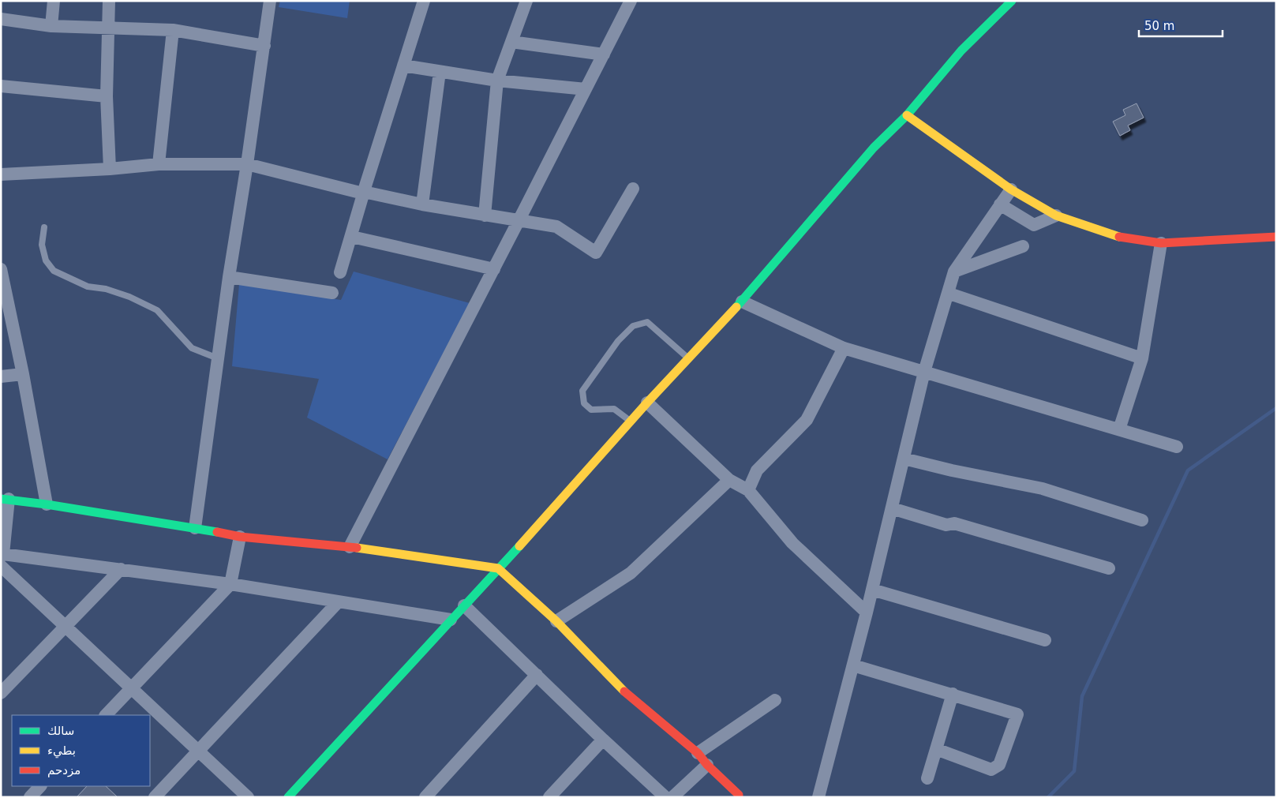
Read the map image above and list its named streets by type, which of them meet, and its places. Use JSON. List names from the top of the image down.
{
  "legend": ["سالك", "بطيء", "مزدحم"],
  "scale_bar": "50 m"
}
